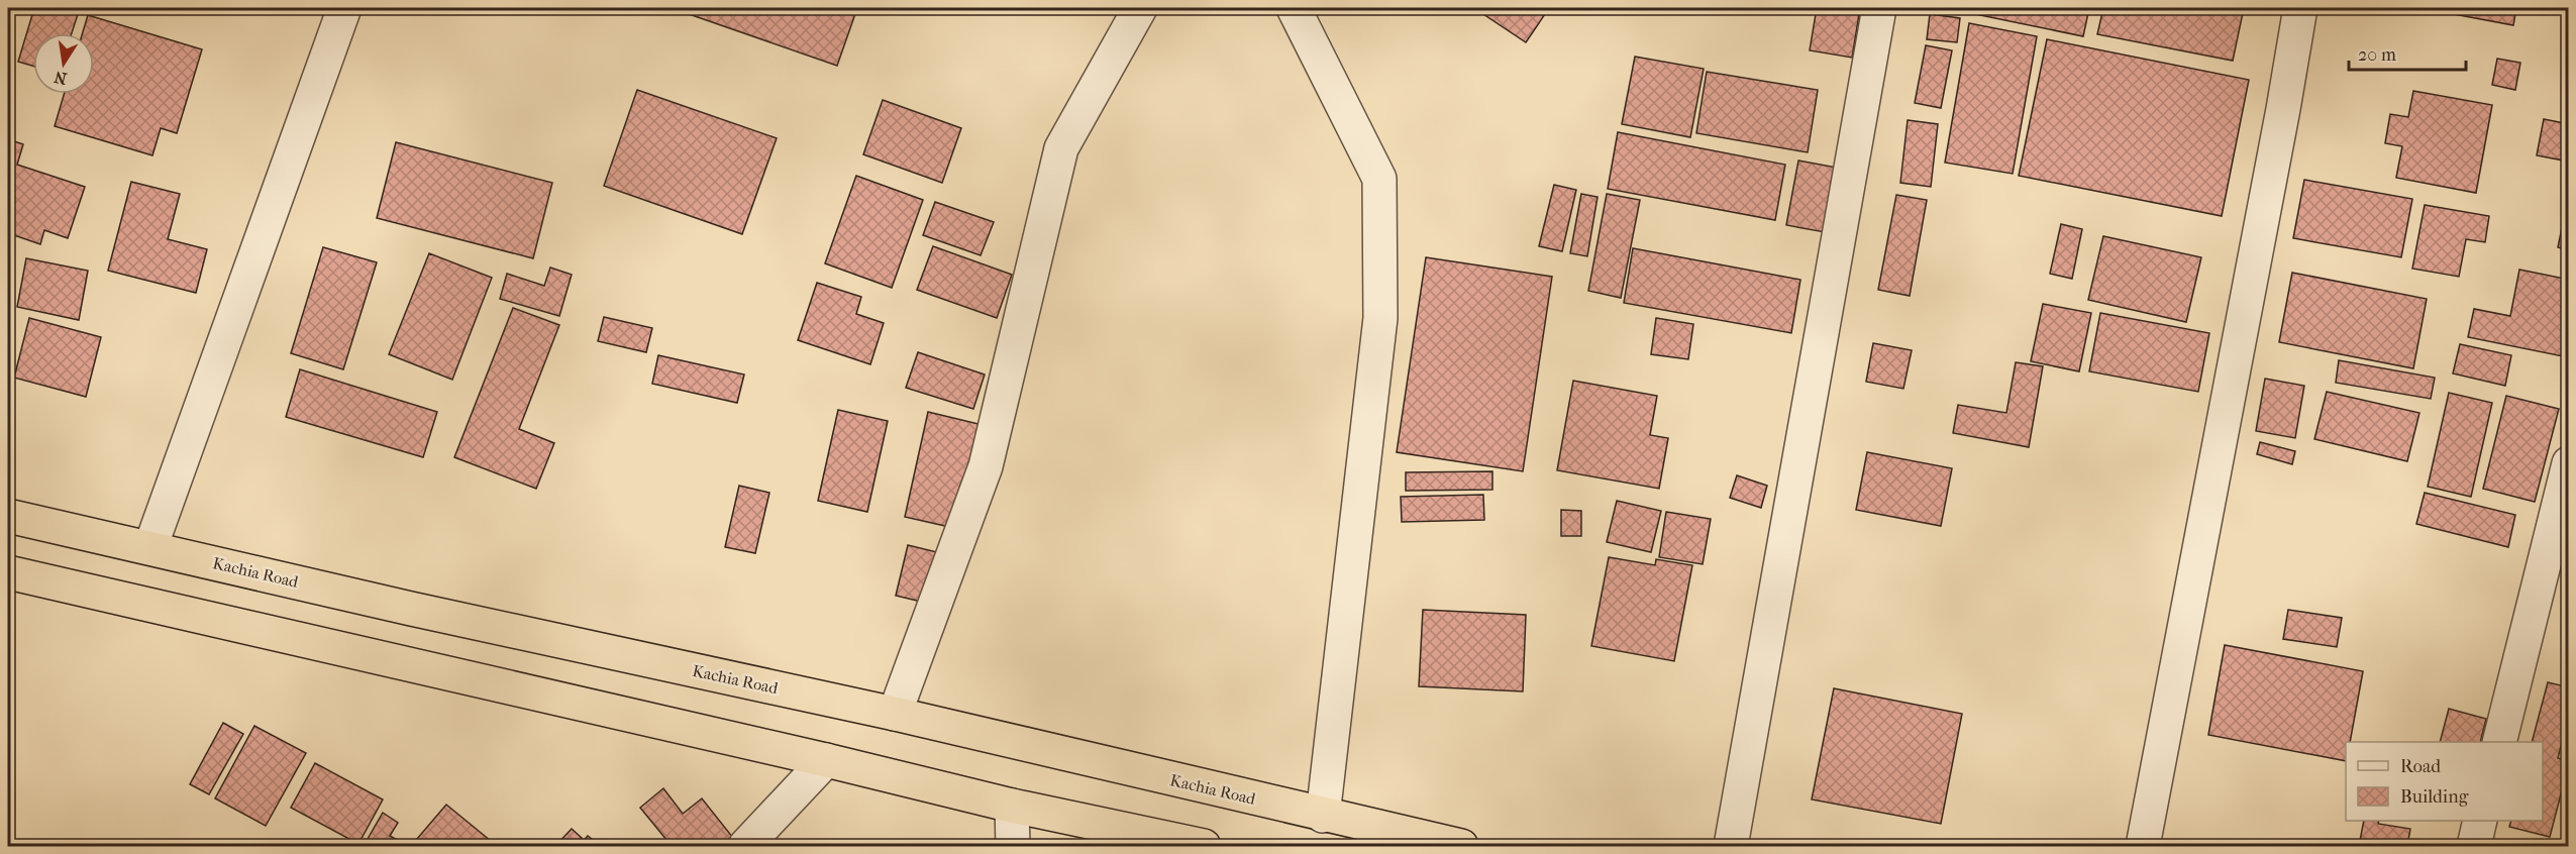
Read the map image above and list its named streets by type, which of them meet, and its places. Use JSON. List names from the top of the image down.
{
  "streets": {
    "highway": ["Kachia Road"]
  },
  "legend": ["Road", "Building"],
  "scale_bar": "20 m",
  "north": "bottom"
}
